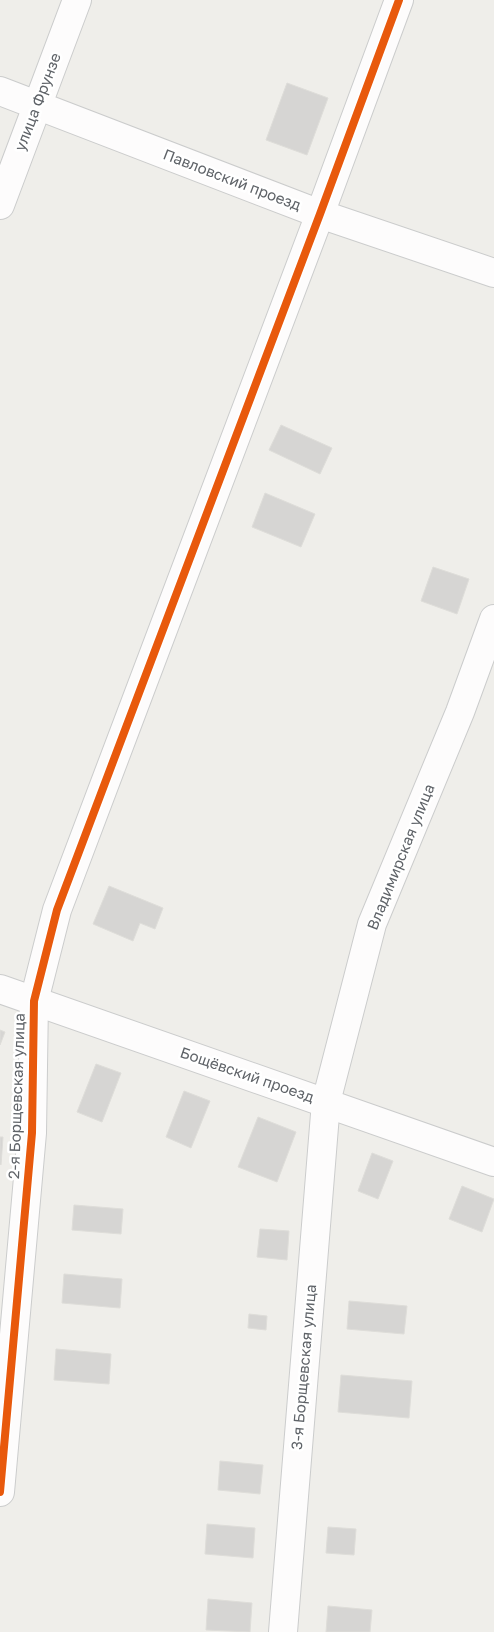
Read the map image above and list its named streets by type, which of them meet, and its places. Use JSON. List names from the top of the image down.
{
  "streets": {
    "street": [
      "улица Фрунзе",
      "Павловский проезд",
      "Владимирская улица",
      "Бощёвский проезд",
      "2-я Борщевская улица",
      "3-я Борщевская улица"
    ]
  },
  "crossings": [
    ["улица Фрунзе", "Павловский проезд"],
    ["Павловский проезд", "2-я Борщевская улица"],
    ["Владимирская улица", "Бощёвский проезд"],
    ["Владимирская улица", "3-я Борщевская улица"],
    ["Бощёвский проезд", "2-я Борщевская улица"],
    ["Бощёвский проезд", "3-я Борщевская улица"]
  ]
}
